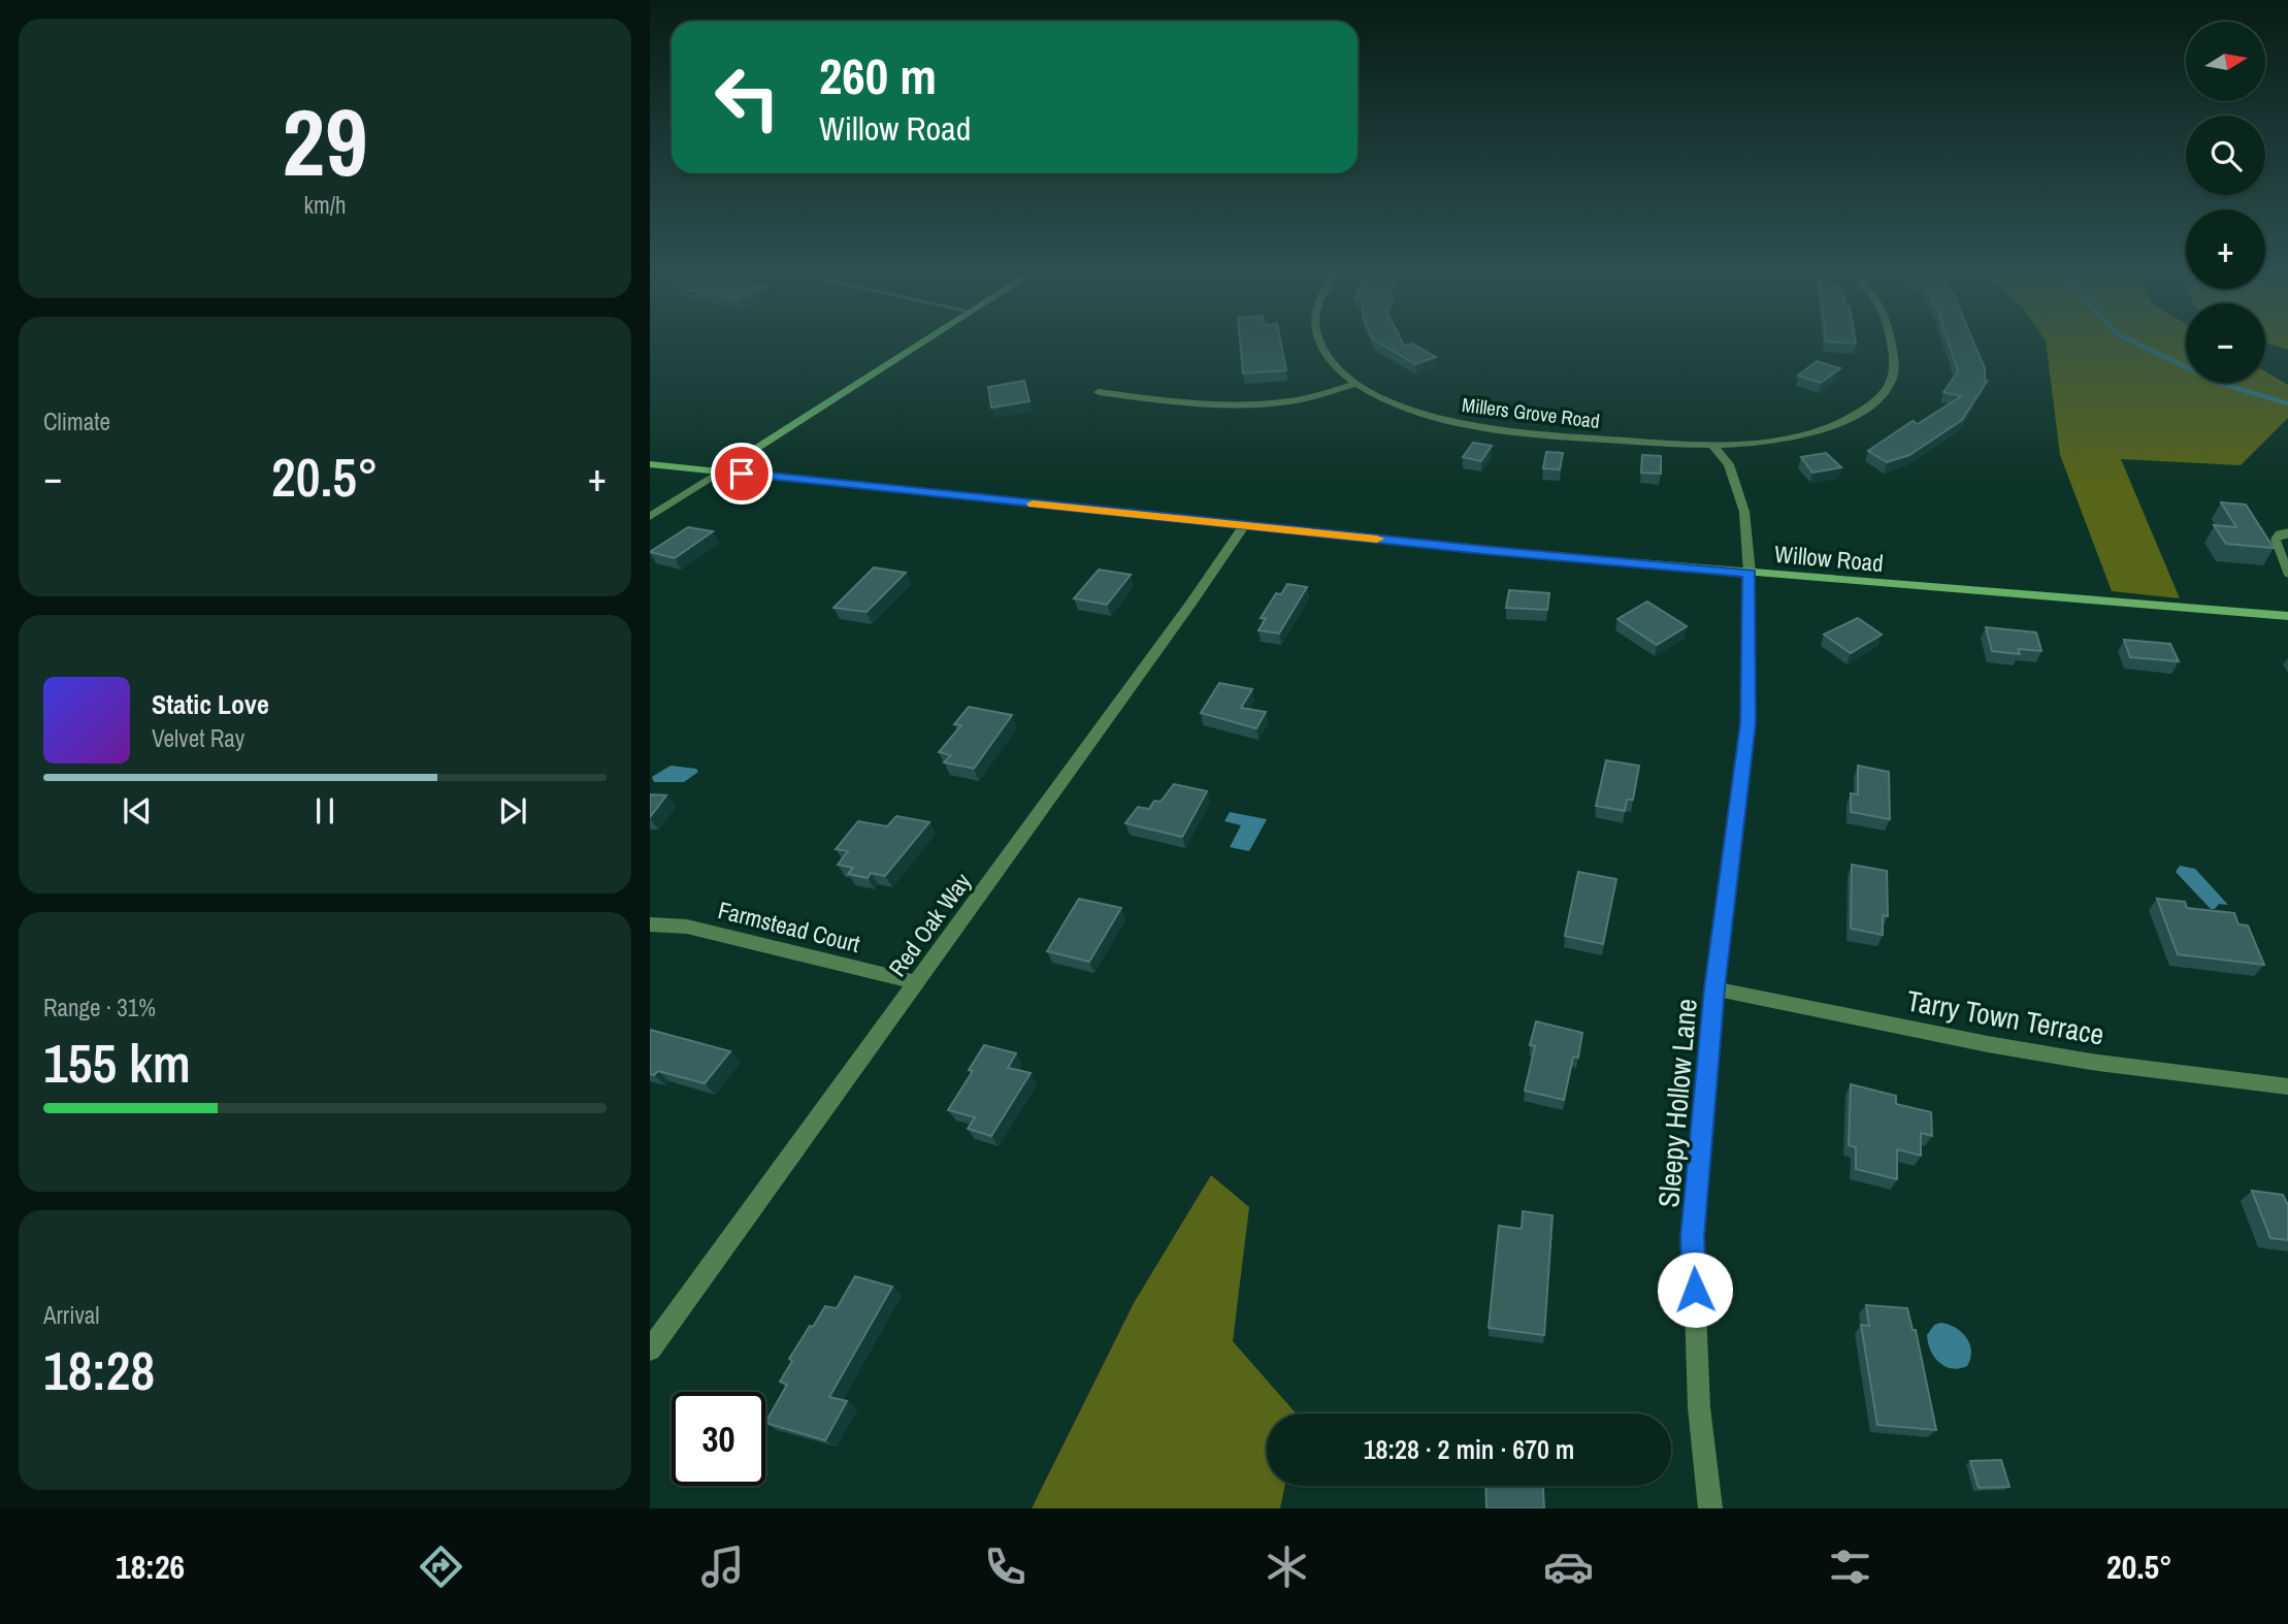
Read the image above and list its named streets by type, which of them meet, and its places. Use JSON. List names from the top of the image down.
{
  "streets": {
    "street": [
      "Millers Grove Road",
      "Willow Road",
      "Red Oak Way",
      "Farmstead Court",
      "Tarry Town Terrace",
      "Sleepy Hollow Lane"
    ]
  },
  "crossings": [
    ["Willow Road", "Red Oak Way"],
    ["Willow Road", "Sleepy Hollow Lane"],
    ["Red Oak Way", "Farmstead Court"],
    ["Tarry Town Terrace", "Sleepy Hollow Lane"]
  ],
  "north": "right",
  "page": {
    "tile": [
      ["29", "km/h"],
      "Climate",
      ["Range · 31%", "155 km"],
      ["Arrival", "18:28"]
    ],
    "map_buttons": ["+", "−"],
    "turn": ["260 m", "Willow Road"],
    "heat": ["−", "20.5°", "+"],
    "song": ["Static Love", "Velvet Ray"],
    "limit": "30",
    "trip": "18:28 · 2 min · 670 m",
    "tabs": ["18:26", "20.5°"]
  }
}
